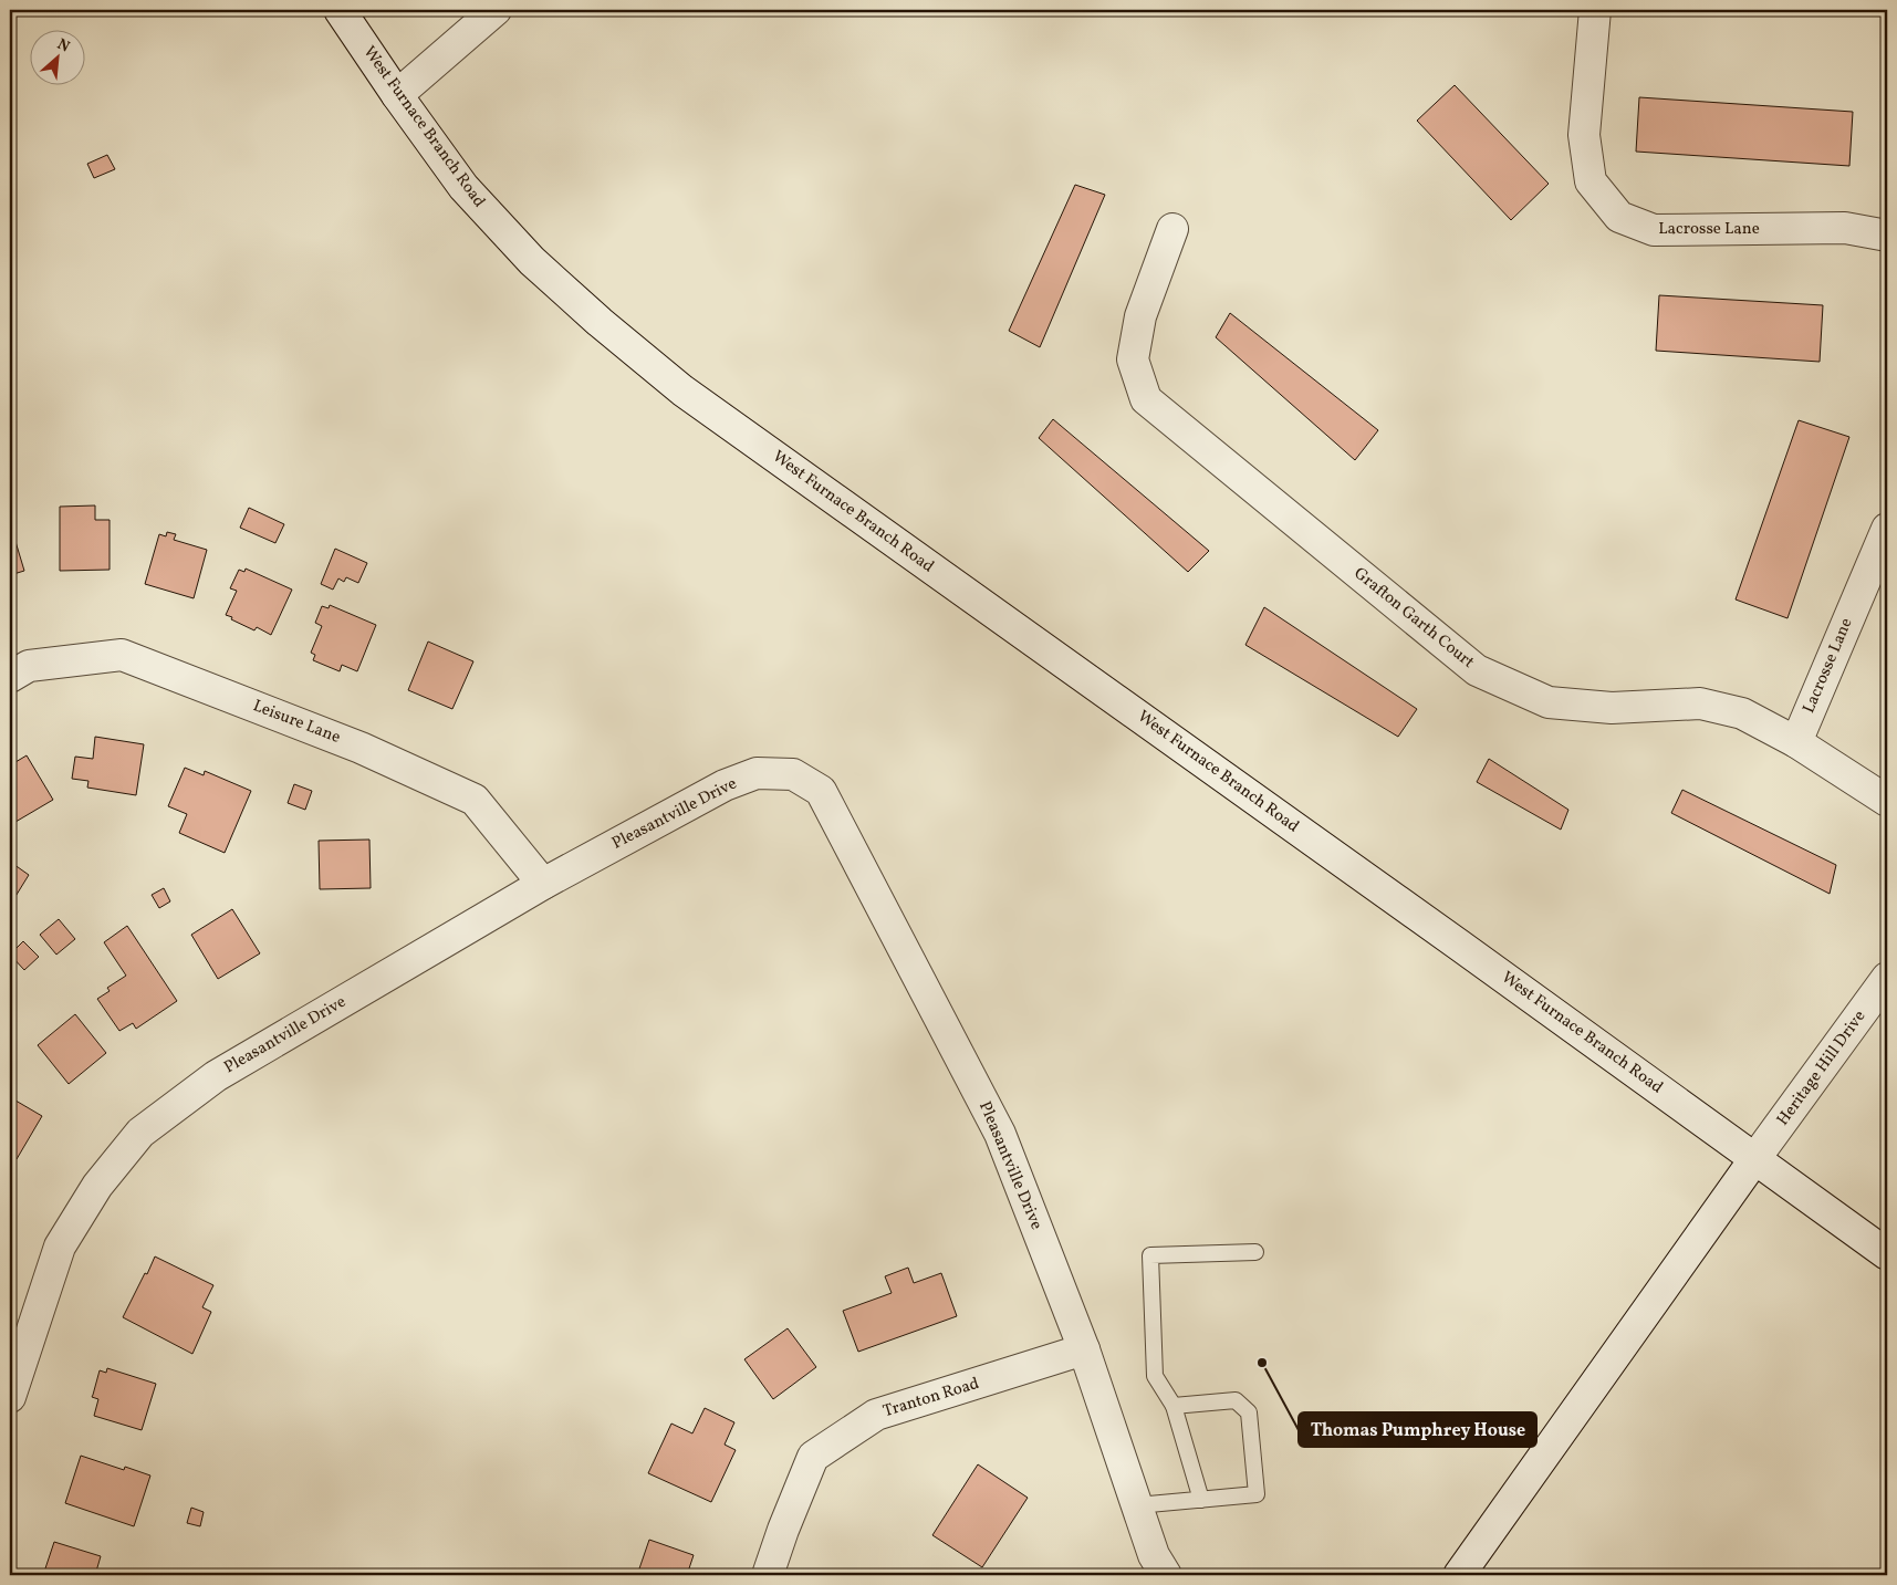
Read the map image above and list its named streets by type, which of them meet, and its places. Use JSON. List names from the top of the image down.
{
  "streets": {
    "street": [
      "West Furnace Branch Road",
      "Lacrosse Lane",
      "Grafton Garth Court",
      "Leisure Lane",
      "Pleasantville Drive",
      "Heritage Hill Drive",
      "Tranton Road"
    ]
  },
  "crossings": [
    ["West Furnace Branch Road", "Heritage Hill Drive"],
    ["Lacrosse Lane", "Grafton Garth Court"],
    ["Leisure Lane", "Pleasantville Drive"],
    ["Pleasantville Drive", "Tranton Road"]
  ],
  "places": ["Thomas Pumphrey House"],
  "north": "top right"
}
